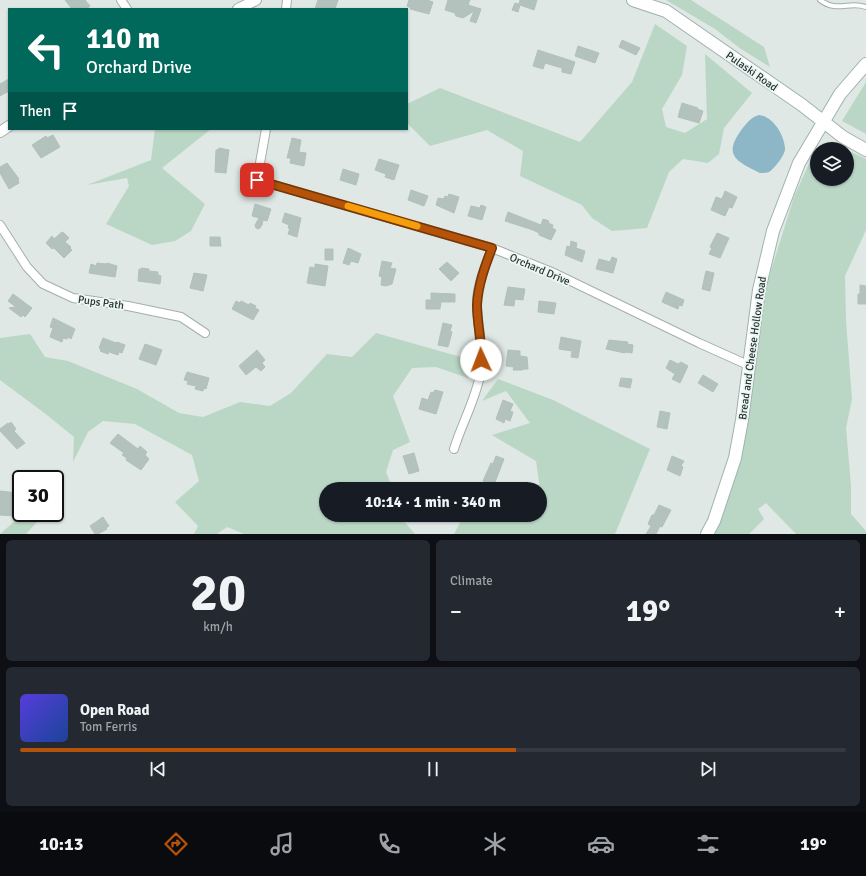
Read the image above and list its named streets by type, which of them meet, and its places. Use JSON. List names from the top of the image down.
{
  "streets": {
    "main road": ["Pulaski Road", "Bread and Cheese Hollow Road"],
    "street": ["Orchard Drive", "Pups Path"]
  },
  "crossings": [
    ["Pulaski Road", "Bread and Cheese Hollow Road"],
    ["Orchard Drive", "Bread and Cheese Hollow Road"]
  ],
  "page": {
    "turn": ["110 m", "Orchard Drive"],
    "then": "Then",
    "limit": "30",
    "trip": "10:14 · 1 min · 340 m",
    "tile": [
      ["20", "km/h"],
      "Climate"
    ],
    "heat": ["−", "19°", "+"],
    "song": ["Open Road", "Tom Ferris"],
    "tabs": ["10:13", "19°"]
  }
}
